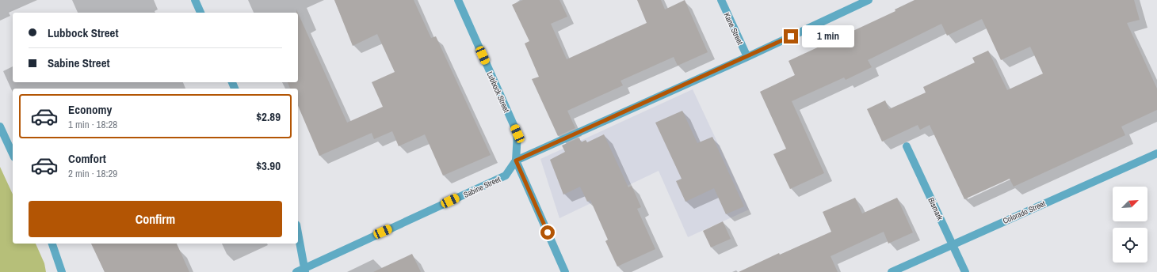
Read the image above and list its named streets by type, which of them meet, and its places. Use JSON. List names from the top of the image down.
{
  "streets": {
    "street": [
      "Kane Street",
      "Lubbock Street",
      "Sabine Street",
      "Bismark",
      "Colorado Street"
    ]
  },
  "crossings": [
    ["Lubbock Street", "Sabine Street"],
    ["Bismark", "Colorado Street"]
  ],
  "north": "top right",
  "page": {
    "banner": ["Lubbock Street", "Sabine Street"],
    "bubble": "1 min",
    "list": [
      {
        "name": "Economy",
        "note": "1 min · 18:28",
        "value": "$2.89"
      },
      {
        "name": "Comfort",
        "note": "2 min · 18:29",
        "value": "$3.90"
      }
    ],
    "buttons": "Confirm"
  }
}
